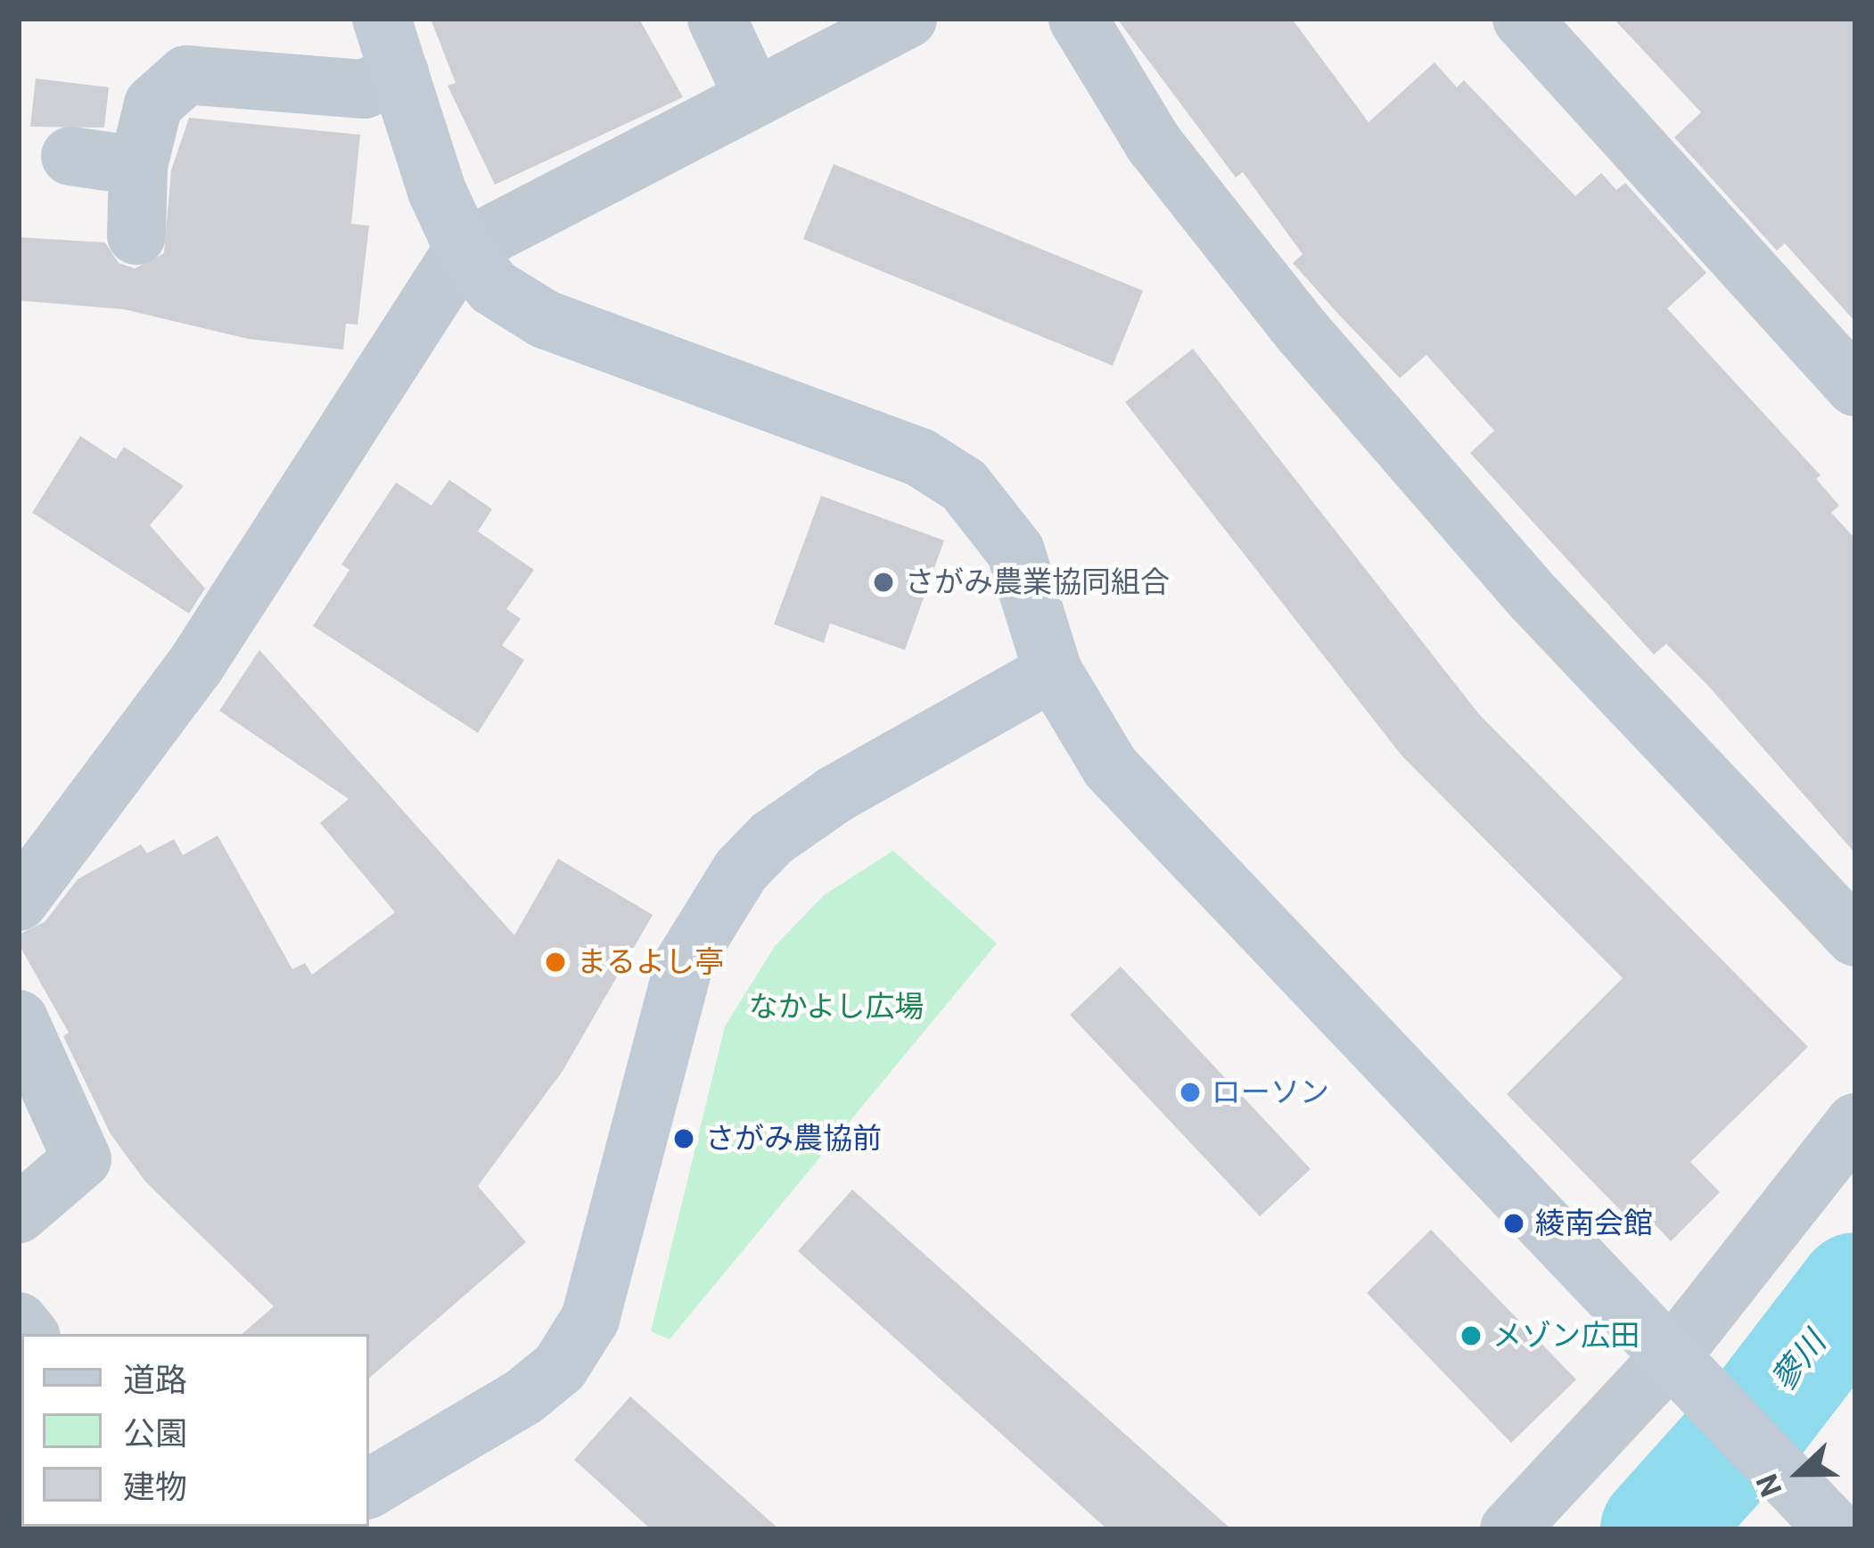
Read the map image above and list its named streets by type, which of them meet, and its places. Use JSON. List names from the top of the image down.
{
  "water": ["蓼川"],
  "parks": ["なかよし広場"],
  "places": [
    "さがみ農業協同組合",
    "まるよし亭",
    "ローソン",
    "さがみ農協前",
    "綾南会館",
    "メゾン広田"
  ],
  "legend": ["道路", "公園", "建物"],
  "north": "left"
}
